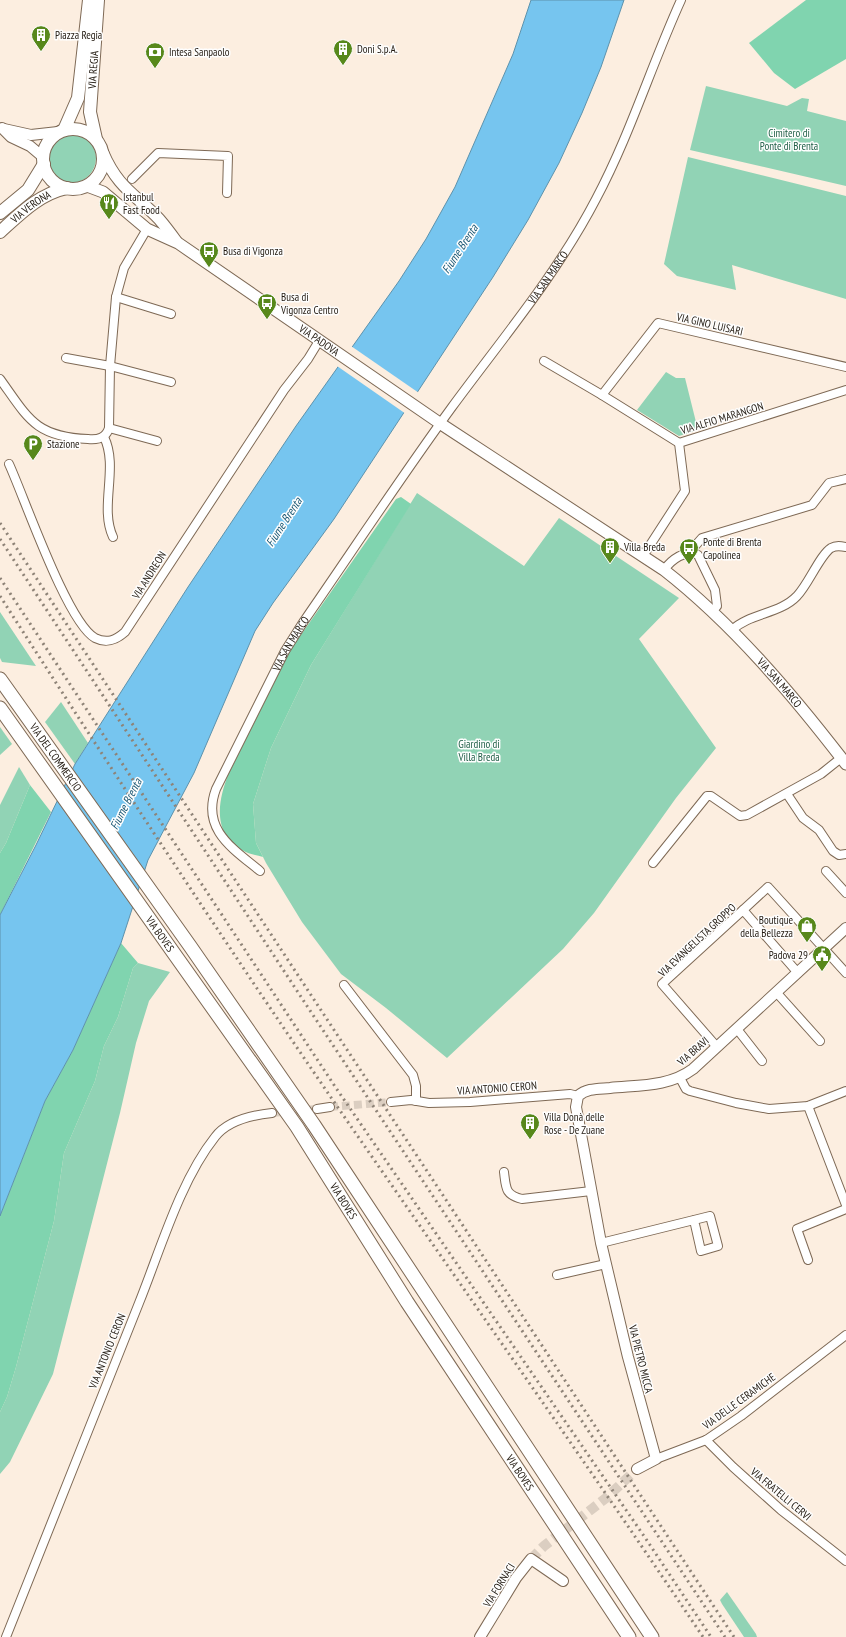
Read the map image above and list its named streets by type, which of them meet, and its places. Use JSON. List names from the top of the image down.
{
  "streets": {
    "highway": ["VIA DEL COMMERCIO", "VIA BOVES"],
    "main road": [
      "VIA REGIA",
      "VIA VERONA",
      "VIA SAN MARCO",
      "VIA PADOVA"
    ],
    "street": [
      "VIA GINO LUISARI",
      "VIA ALFIO MARANGON",
      "VIA ANDREON",
      "VIA EVANGELISTA GROPPO",
      "VIA BRAVI",
      "VIA ANTONIO CERON",
      "VIA PIETRO MICCA",
      "VIA DELLE CERAMICHE",
      "VIA FRATELLI CERVI",
      "VIA FORNACI"
    ]
  },
  "crossings": [
    ["VIA REGIA", "VIA VERONA"],
    ["VIA REGIA", "VIA PADOVA"],
    ["VIA VERONA", "VIA PADOVA"],
    ["VIA SAN MARCO", "VIA PADOVA"],
    ["VIA SAN MARCO", "VIA ALFIO MARANGON"],
    ["VIA PADOVA", "VIA ANDREON"],
    ["VIA DEL COMMERCIO", "VIA BOVES"],
    ["VIA EVANGELISTA GROPPO", "VIA BRAVI"],
    ["VIA BRAVI", "VIA ANTONIO CERON"],
    ["VIA BRAVI", "VIA PIETRO MICCA"],
    ["VIA ANTONIO CERON", "VIA PIETRO MICCA"],
    ["VIA PIETRO MICCA", "VIA DELLE CERAMICHE"],
    ["VIA DELLE CERAMICHE", "VIA FRATELLI CERVI"]
  ],
  "water": ["Fiume Brenta"],
  "parks": ["Cimitero di Ponte di Brenta", "Giardino di Villa Breda"],
  "places": {
    "building": [
      "Piazza Regia",
      "Doni S.p.A.",
      "Villa Breda",
      "Villa Donà delle Rose - De Zuane"
    ],
    "bank": ["Intesa Sanpaolo"],
    "restaurant": ["Istanbul Fast Food"],
    "bus stop": ["Busa di Vigonza", "Busa di Vigonza Centro", "Ponte di Brenta Capolinea"],
    "parking": ["Stazione"],
    "shop": ["Boutique della Bellezza"],
    "public building": ["Padova 29"]
  }
}
